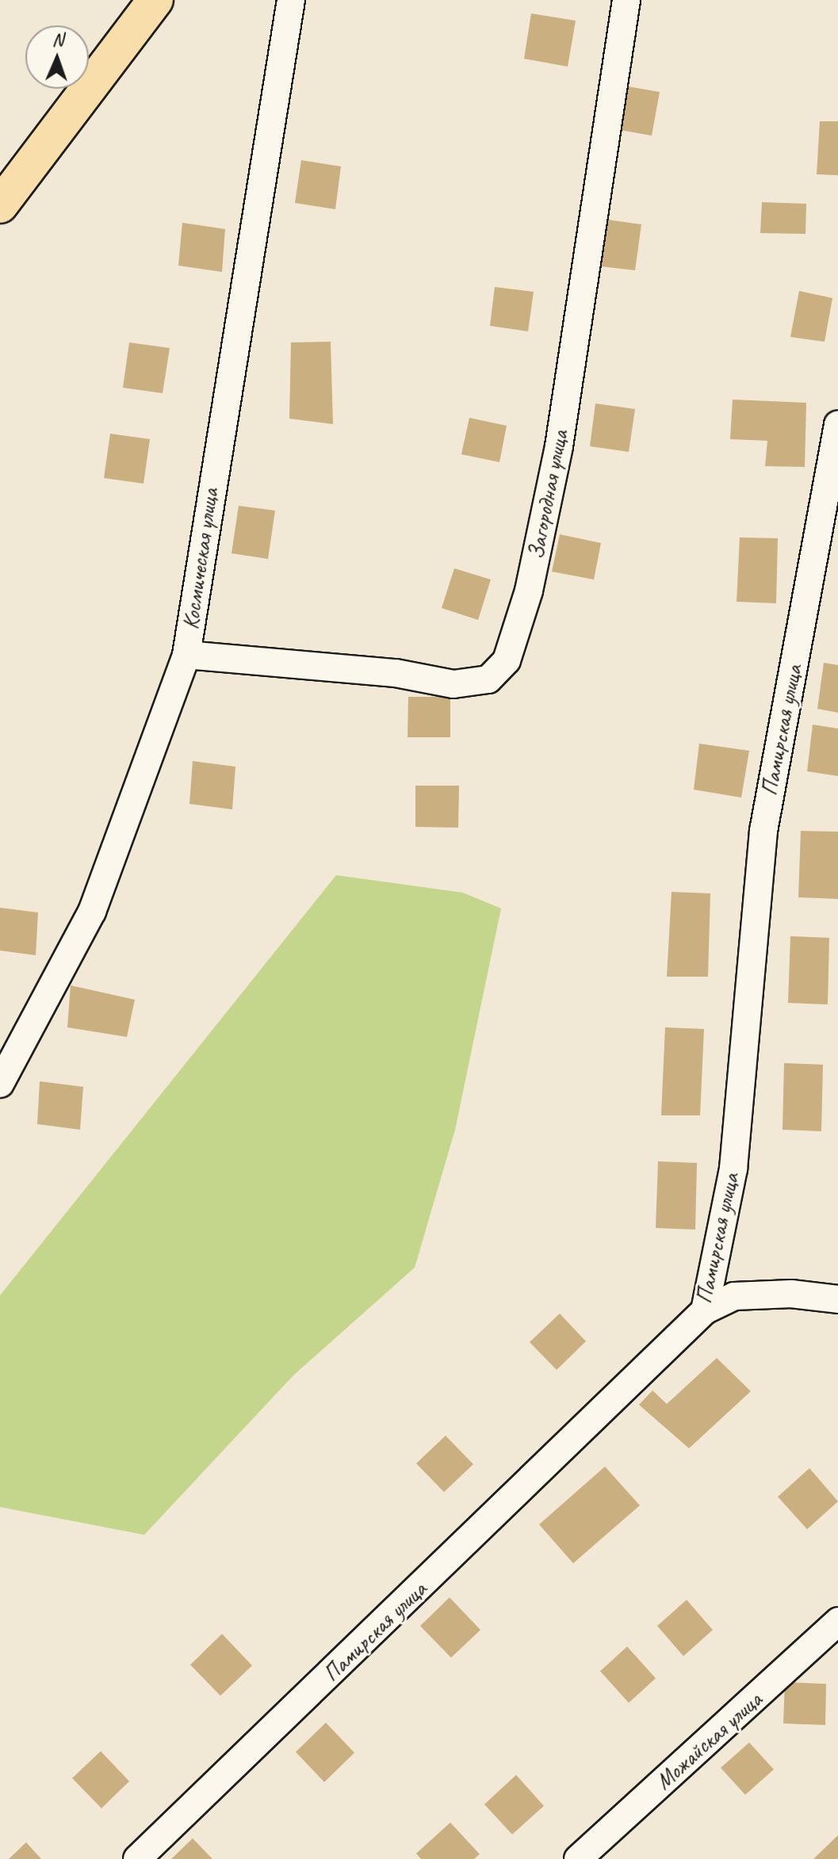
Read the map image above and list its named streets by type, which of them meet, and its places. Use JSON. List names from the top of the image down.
{
  "streets": {
    "street": [
      "Загородная улица",
      "Космическая улица",
      "Памирская улица",
      "Можайская улица"
    ]
  },
  "crossings": [
    ["Загородная улица", "Космическая улица"]
  ],
  "north": "top"
}
